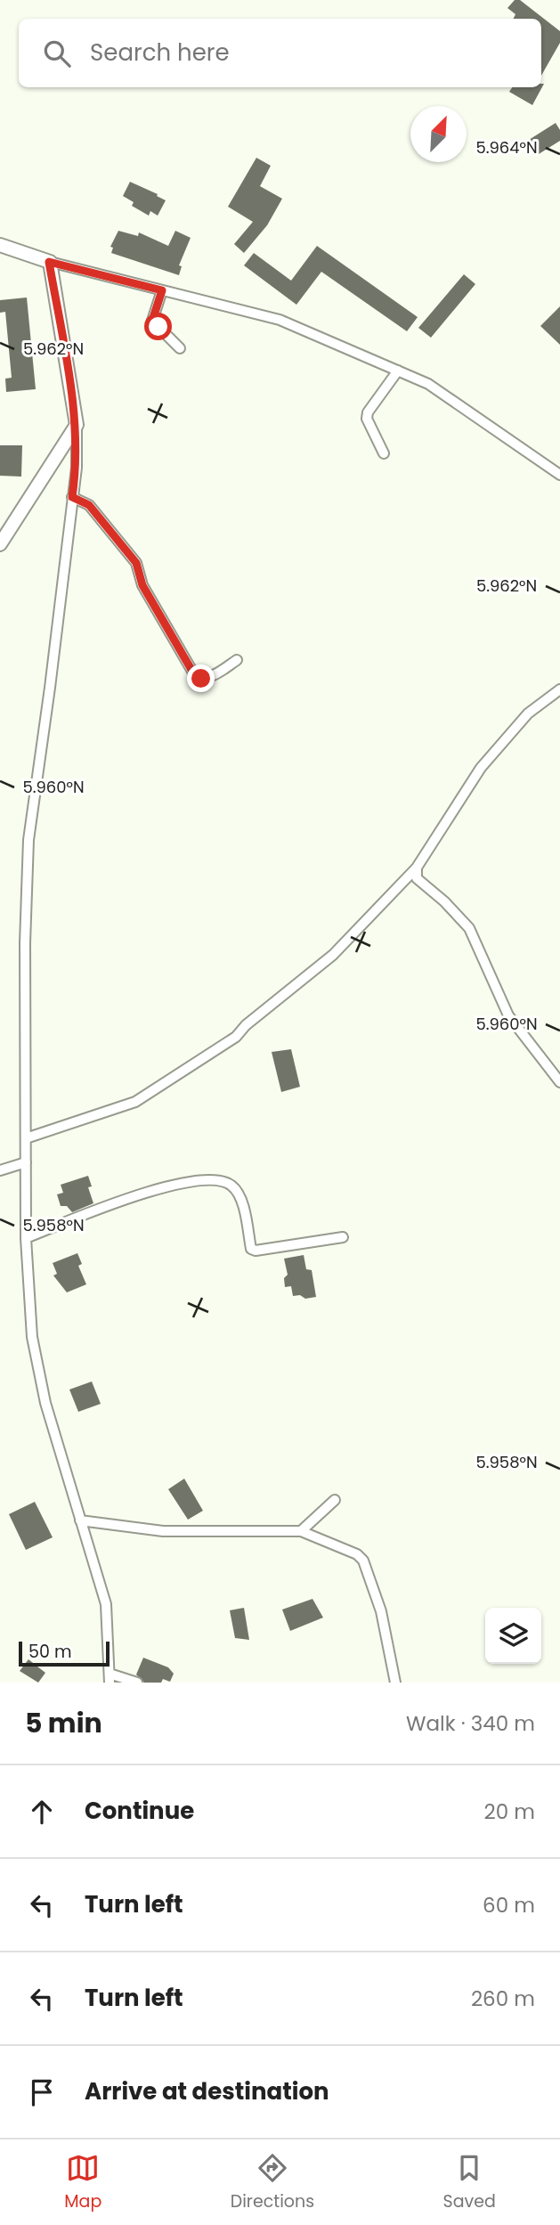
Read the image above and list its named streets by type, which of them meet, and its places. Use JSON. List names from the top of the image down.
{
  "scale_bar": "50 m",
  "north": "top right",
  "page": {
    "search": "Search here",
    "scale": "50 m",
    "heading": ["5 min", "Walk · 340 m"],
    "list": [
      ["Continue", "20 m"],
      ["Turn left", "60 m"],
      ["Turn left", "260 m"],
      "Arrive at destination"
    ],
    "nav": ["Map", "Directions", "Saved"]
  },
  "coordinates": [
    "5.964°N",
    "5.962°N",
    "5.960°N",
    "5.958°N"
  ]
}
